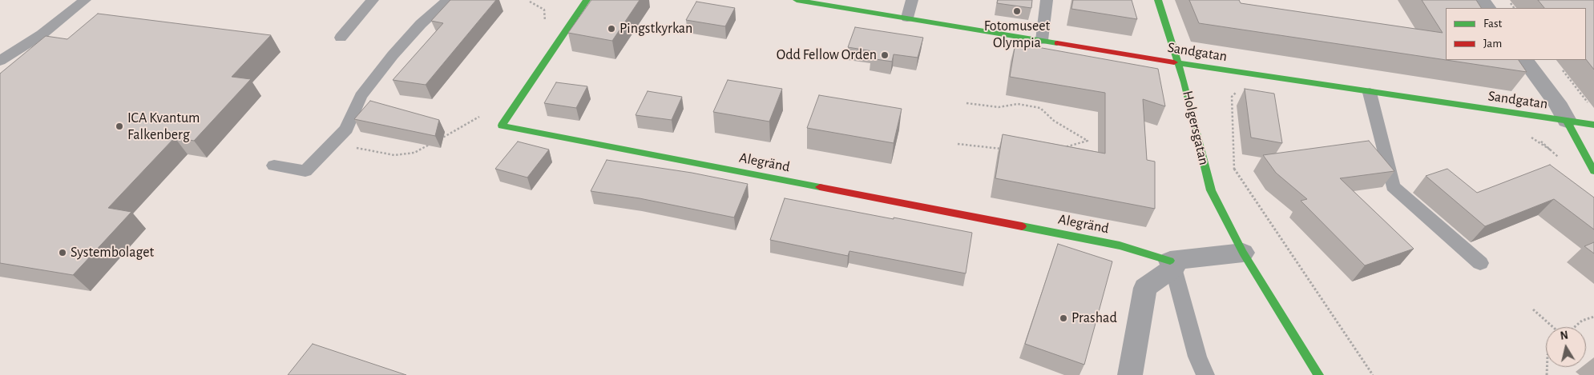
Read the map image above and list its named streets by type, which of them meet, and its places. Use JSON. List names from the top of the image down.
{
  "streets": {
    "street": ["Sandgatan", "Holgersgatan", "Alegränd"]
  },
  "crossings": [
    ["Sandgatan", "Holgersgatan"]
  ],
  "places": [
    "Fotomuseet Olympia",
    "Pingstkyrkan",
    "Odd Fellow Orden",
    "ICA Kvantum Falkenberg",
    "Systembolaget",
    "Prashad"
  ],
  "legend": ["Fast", "Jam"],
  "north": "top"
}
